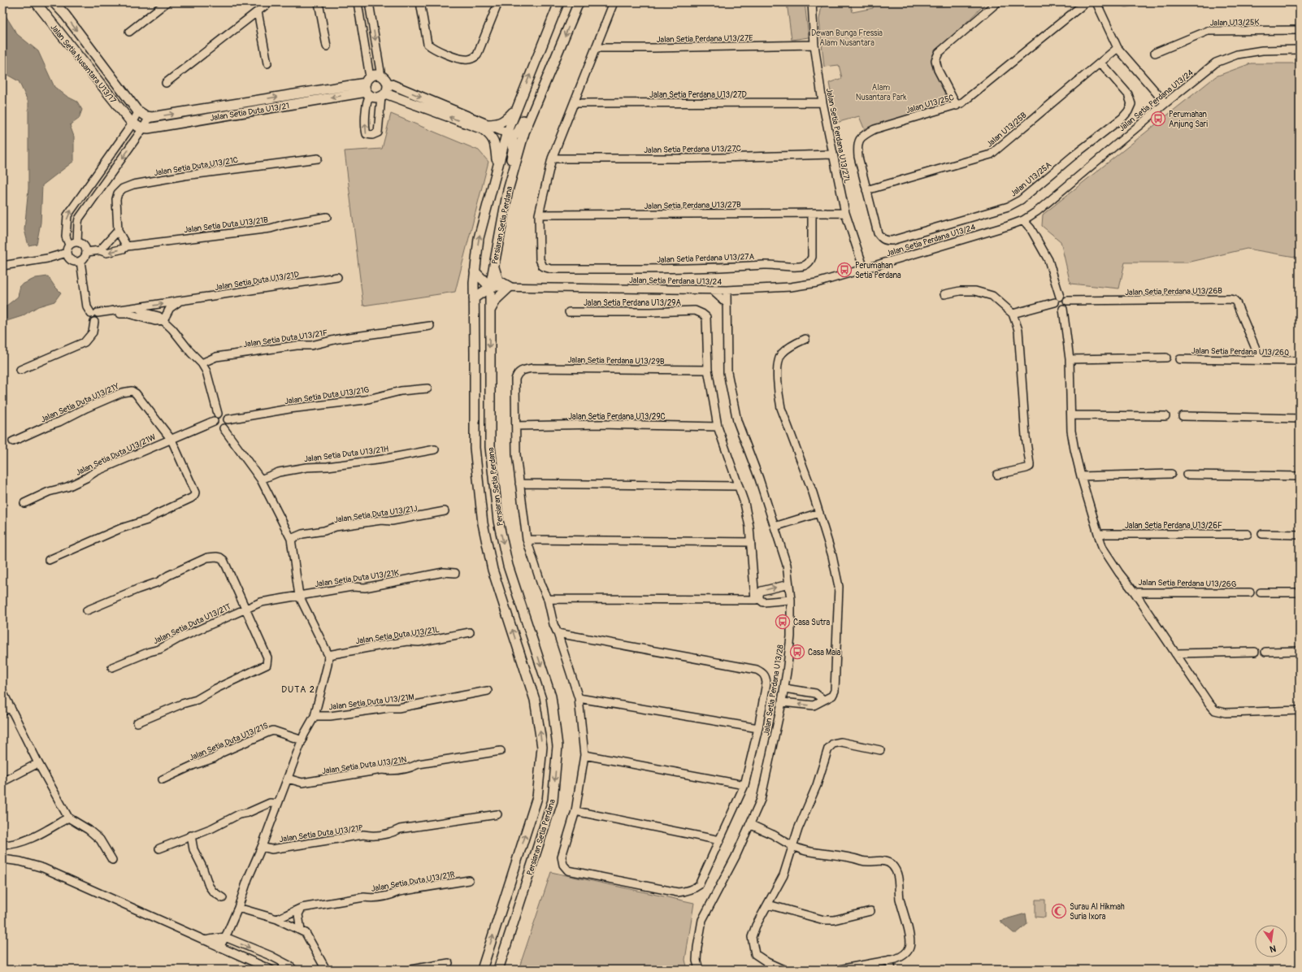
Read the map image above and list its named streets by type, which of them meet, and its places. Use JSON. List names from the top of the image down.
{
  "streets": {
    "main road": ["Jalan Setia Nusantara U13/17", "Jalan Setia Duta U13/21", "Persiaran Setia Perdana"],
    "street": [
      "Jalan U13/25K",
      "Jalan Setia Perdana U13/27E",
      "Jalan Setia Perdana U13/27D",
      "Jalan Setia Perdana U13/24",
      "Jalan U13/25C",
      "Jalan U13/25B",
      "Jalan Setia Perdana U13/27L",
      "Jalan Setia Perdana U13/27C",
      "Jalan Setia Duta U13/21C",
      "Jalan U13/25A",
      "Jalan Setia Perdana U13/27B",
      "Jalan Setia Duta U13/21B",
      "Jalan Setia Perdana U13/27A",
      "Jalan Setia Duta U13/21D",
      "Jalan Setia Perdana U13/26B",
      "Jalan Setia Perdana U13/29A",
      "Jalan Setia Duta U13/21F",
      "Jalan Setia Perdana U13/26Q",
      "Jalan Setia Perdana U13/29B",
      "Jalan Setia Duta U13/21G",
      "Jalan Setia Duta U13/21Y",
      "Jalan Setia Perdana U13/29C",
      "Jalan Setia Duta U13/21H",
      "Jalan Setia Duta U13/21W",
      "Jalan Setia Duta U13/21J",
      "Jalan Setia Perdana U13/26F",
      "Jalan Setia Duta U13/21K",
      "Jalan Setia Perdana U13/26G",
      "Jalan Setia Duta U13/21T",
      "Jalan Setia Duta U13/21L",
      "Jalan Setia Perdana U13/28",
      "Jalan Setia Duta U13/21M",
      "Jalan Setia Duta U13/21S",
      "Jalan Setia Duta U13/21N",
      "Jalan Setia Duta U13/21P",
      "Jalan Setia Duta U13/21R"
    ]
  },
  "crossings": [
    ["Jalan Setia Perdana U13/27E", "Jalan Setia Perdana U13/27L"],
    ["Jalan Setia Perdana U13/27D", "Jalan Setia Perdana U13/27L"],
    ["Jalan Setia Perdana U13/24", "Jalan Setia Perdana U13/27L"],
    ["Jalan Setia Perdana U13/24", "Persiaran Setia Perdana"],
    ["Jalan Setia Perdana U13/24", "Jalan Setia Perdana U13/28"],
    ["Jalan U13/25C", "Jalan U13/25B"],
    ["Jalan U13/25C", "Jalan U13/25A"],
    ["Jalan U13/25B", "Jalan U13/25A"],
    ["Jalan Setia Perdana U13/27L", "Jalan Setia Perdana U13/27C"],
    ["Jalan Setia Perdana U13/27L", "Jalan Setia Perdana U13/27B"],
    ["Jalan Setia Perdana U13/27B", "Jalan Setia Perdana U13/27A"],
    ["Jalan Setia Perdana U13/26B", "Jalan Setia Perdana U13/26Q"],
    ["Jalan Setia Perdana U13/26B", "Jalan Setia Perdana U13/26G"],
    ["Jalan Setia Perdana U13/29A", "Jalan Setia Perdana U13/29B"],
    ["Jalan Setia Perdana U13/29B", "Jalan Setia Perdana U13/29C"],
    ["Jalan Setia Duta U13/21Y", "Jalan Setia Duta U13/21W"],
    ["Jalan Setia Perdana U13/26F", "Jalan Setia Perdana U13/26G"],
    ["Jalan Setia Duta U13/21K", "Jalan Setia Duta U13/21T"]
  ],
  "districts": ["DUTA 2"],
  "parks": ["Dewan Bunga Fressia Alam Nusantara", "Alam Nusantara Park"],
  "places": {
    "bus stop": [
      "Perumahan Anjung Sari",
      "Perumahan Setia Perdana",
      "Casa Sutra",
      "Casa Maia"
    ],
    "mosque": ["Surau Al Hikmah Suria Ixora"]
  },
  "north": "bottom"
}
